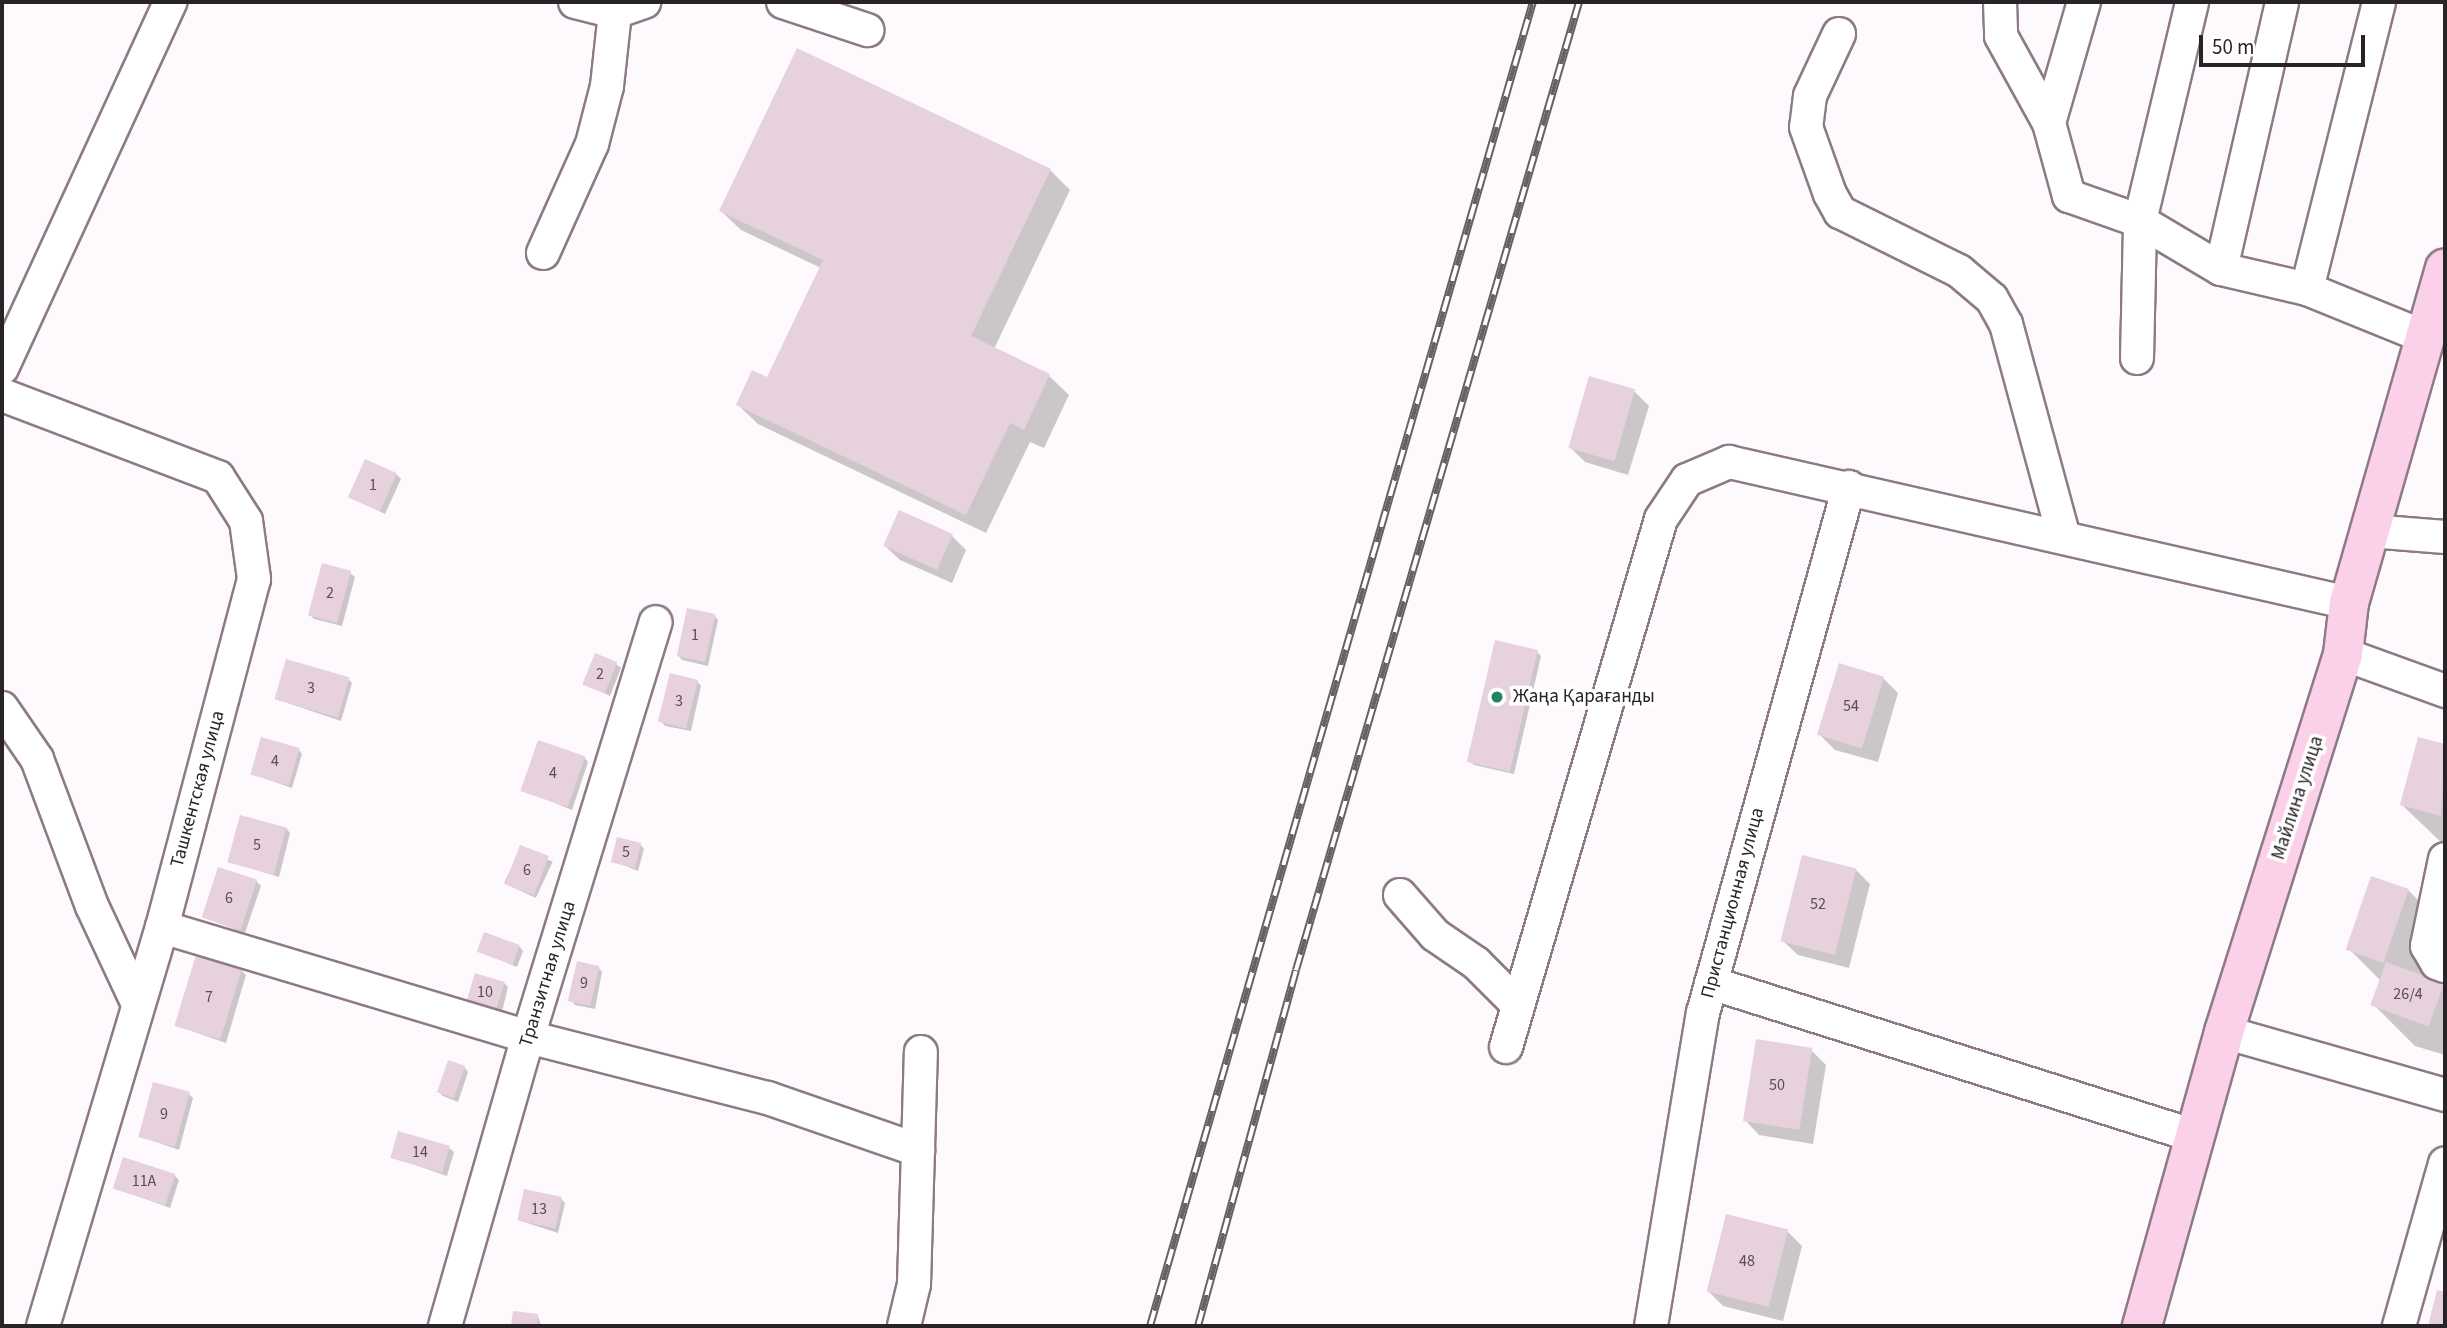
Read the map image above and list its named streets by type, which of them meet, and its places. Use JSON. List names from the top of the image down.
{
  "streets": {
    "main road": ["Майлина улица"],
    "street": ["Ташкентская улица", "Пристанционная улица", "Транзитная улица"]
  },
  "places": ["Жаңа Қарағанды"],
  "house_numbers": [
    "1",
    "2",
    "1",
    "2",
    "3",
    "3",
    "54",
    "4",
    "4",
    "5",
    "5",
    "6",
    "6",
    "52",
    "9",
    "10",
    "26/4",
    "7",
    "50",
    "9",
    "14",
    "11А",
    "13",
    "48"
  ],
  "scale_bar": "50 m"
}
